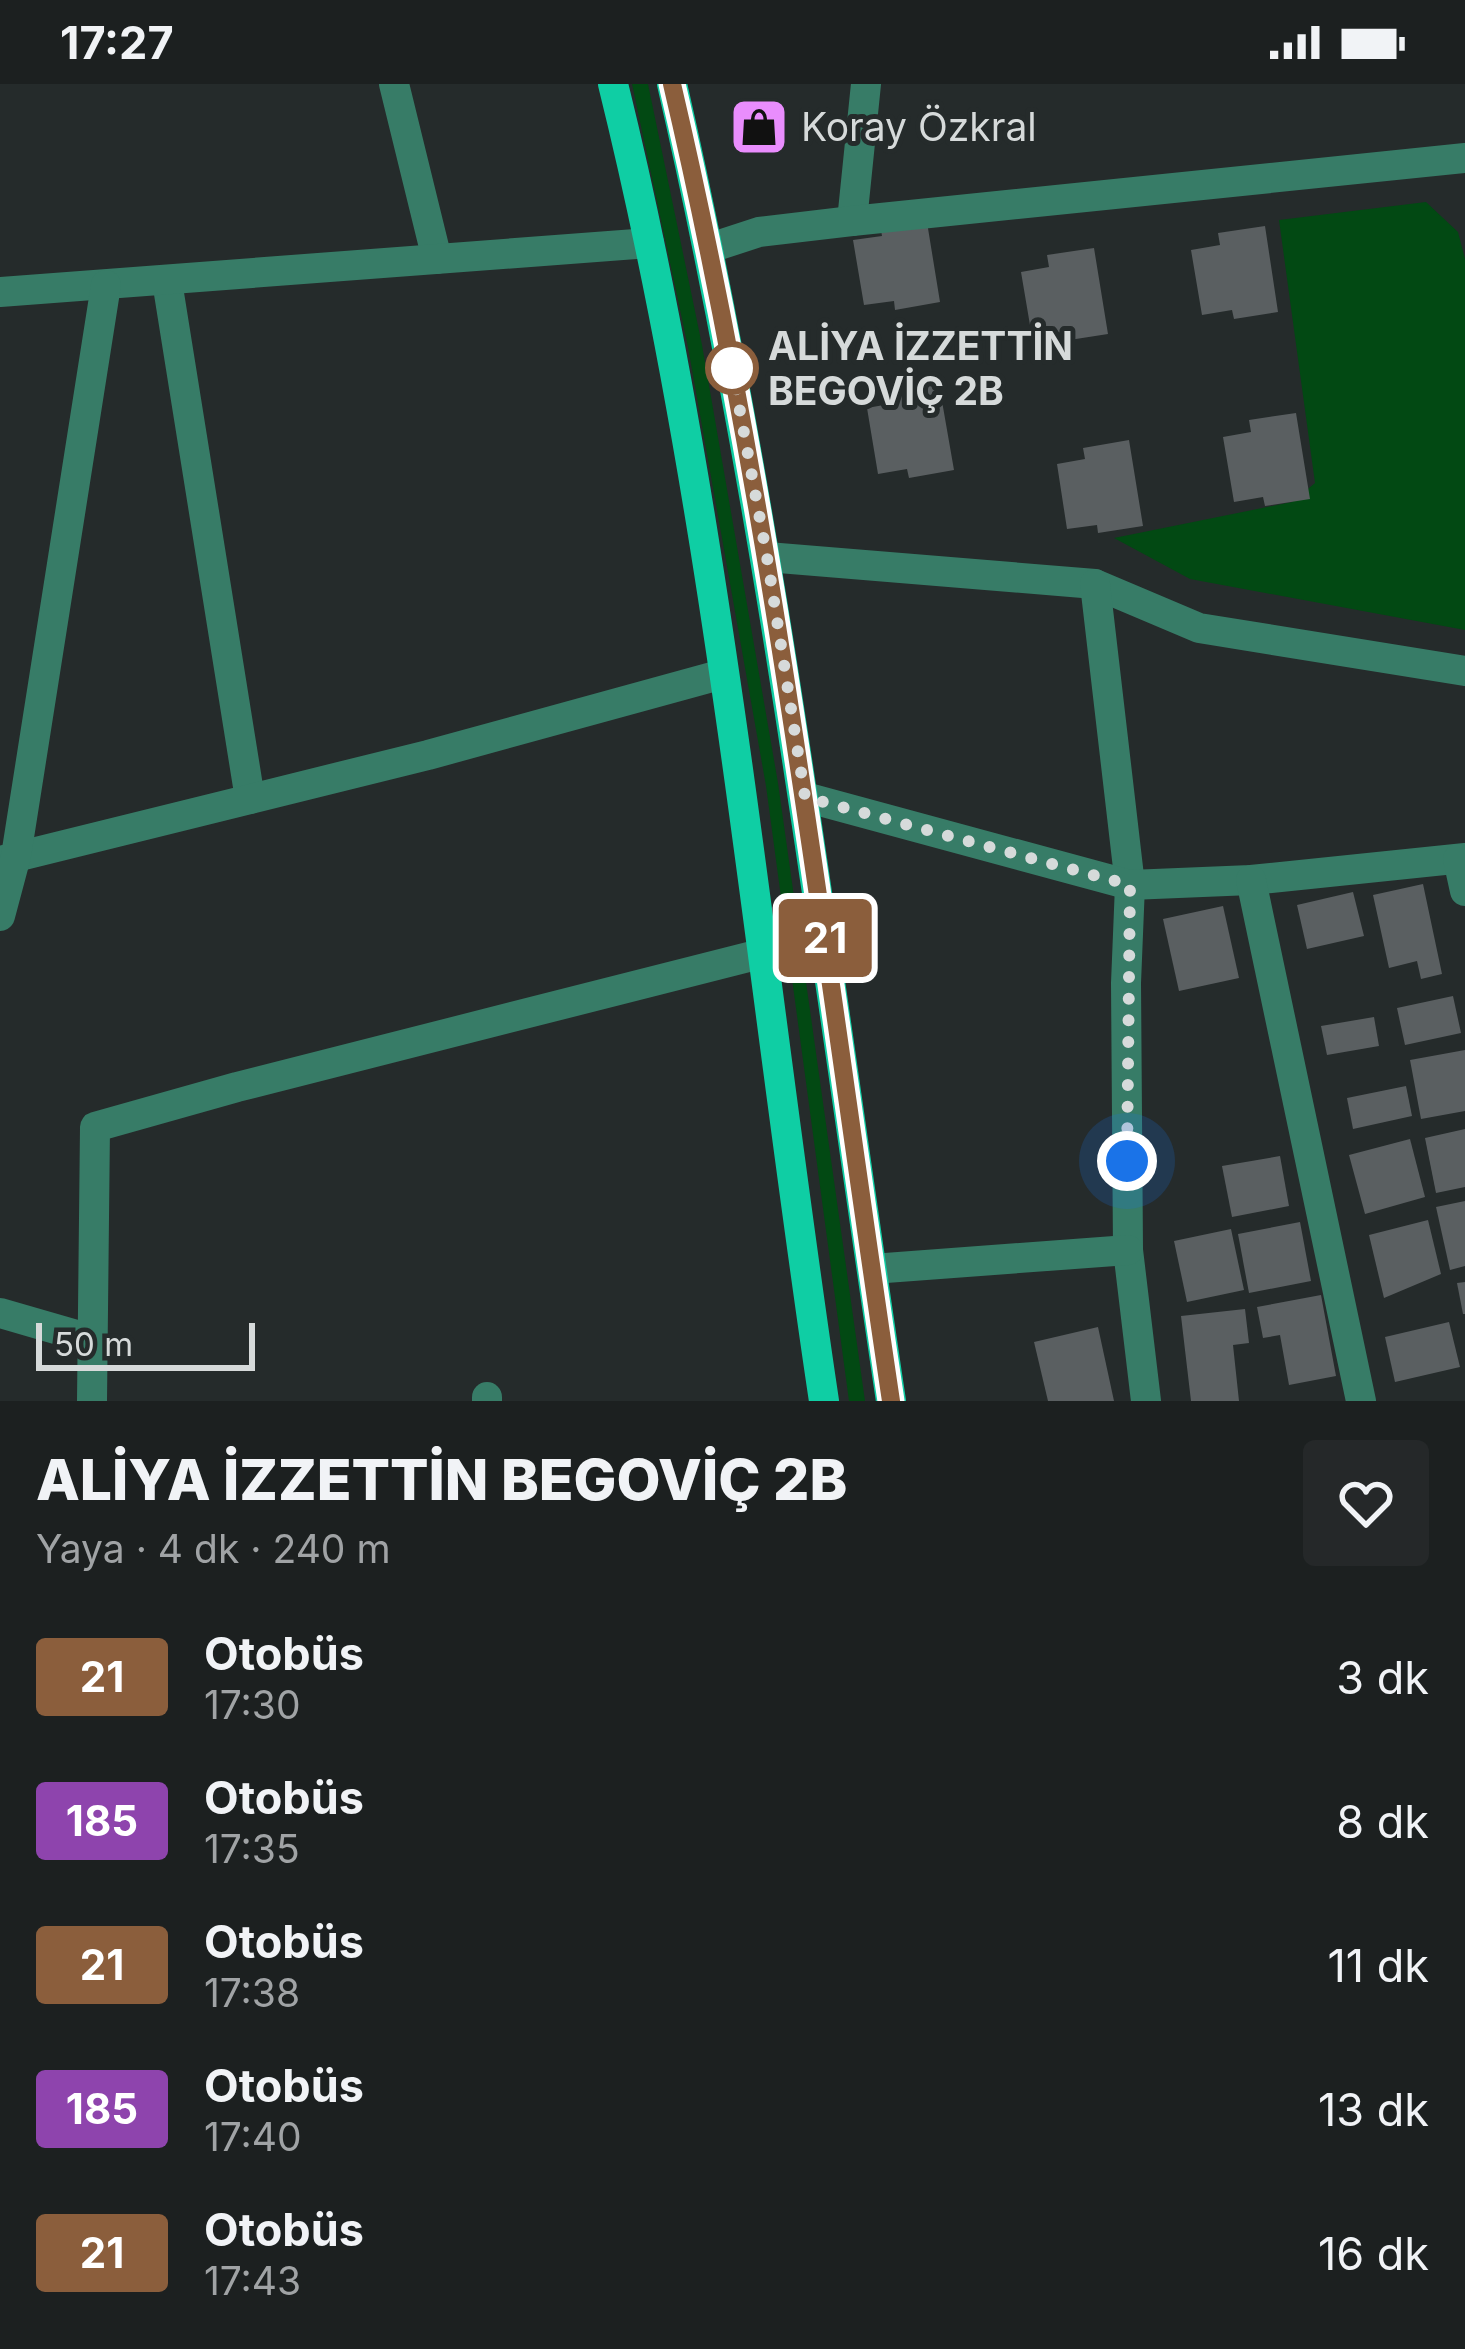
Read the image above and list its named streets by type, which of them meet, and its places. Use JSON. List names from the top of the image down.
{
  "places": {
    "shop": ["Koray Özkral"],
    "other": ["ALİYA İZZETTİN BEGOVİÇ 2B"]
  },
  "lines": ["bus line 21"],
  "scale_bar": "50 m",
  "page": {
    "status": "17:27",
    "on_map": "21",
    "scale": "50 m",
    "heading": ["ALİYA İZZETTİN BEGOVİÇ 2B", "Yaya · 4 dk · 240 m"],
    "list": [
      {
        "mark": "21",
        "name": "Otobüs",
        "note": "17:30",
        "value": "3 dk"
      },
      {
        "mark": "185",
        "name": "Otobüs",
        "note": "17:35",
        "value": "8 dk"
      },
      {
        "mark": "21",
        "name": "Otobüs",
        "note": "17:38",
        "value": "11 dk"
      },
      {
        "mark": "185",
        "name": "Otobüs",
        "note": "17:40",
        "value": "13 dk"
      },
      {
        "mark": "21",
        "name": "Otobüs",
        "note": "17:43",
        "value": "16 dk"
      }
    ]
  }
}
